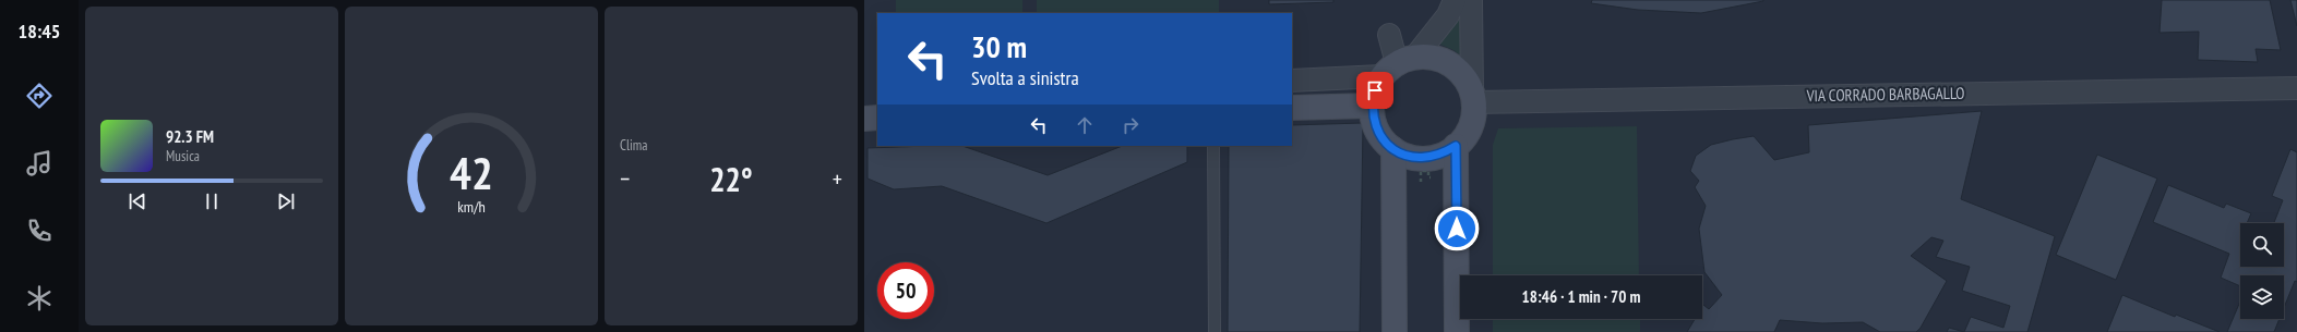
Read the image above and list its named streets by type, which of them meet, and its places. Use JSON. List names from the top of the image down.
{
  "streets": {
    "street": ["VIA CORRADO BARBAGALLO"]
  },
  "page": {
    "tabs": "18:45",
    "tile": "Clima",
    "turn": ["30 m", "Svolta a sinistra"],
    "song": ["92.3 FM", "Musica"],
    "heat": ["−", "22°", "+"],
    "limit": "50",
    "trip": "18:46 · 1 min · 70 m",
    "gauge": ["42", "km/h"]
  }
}
